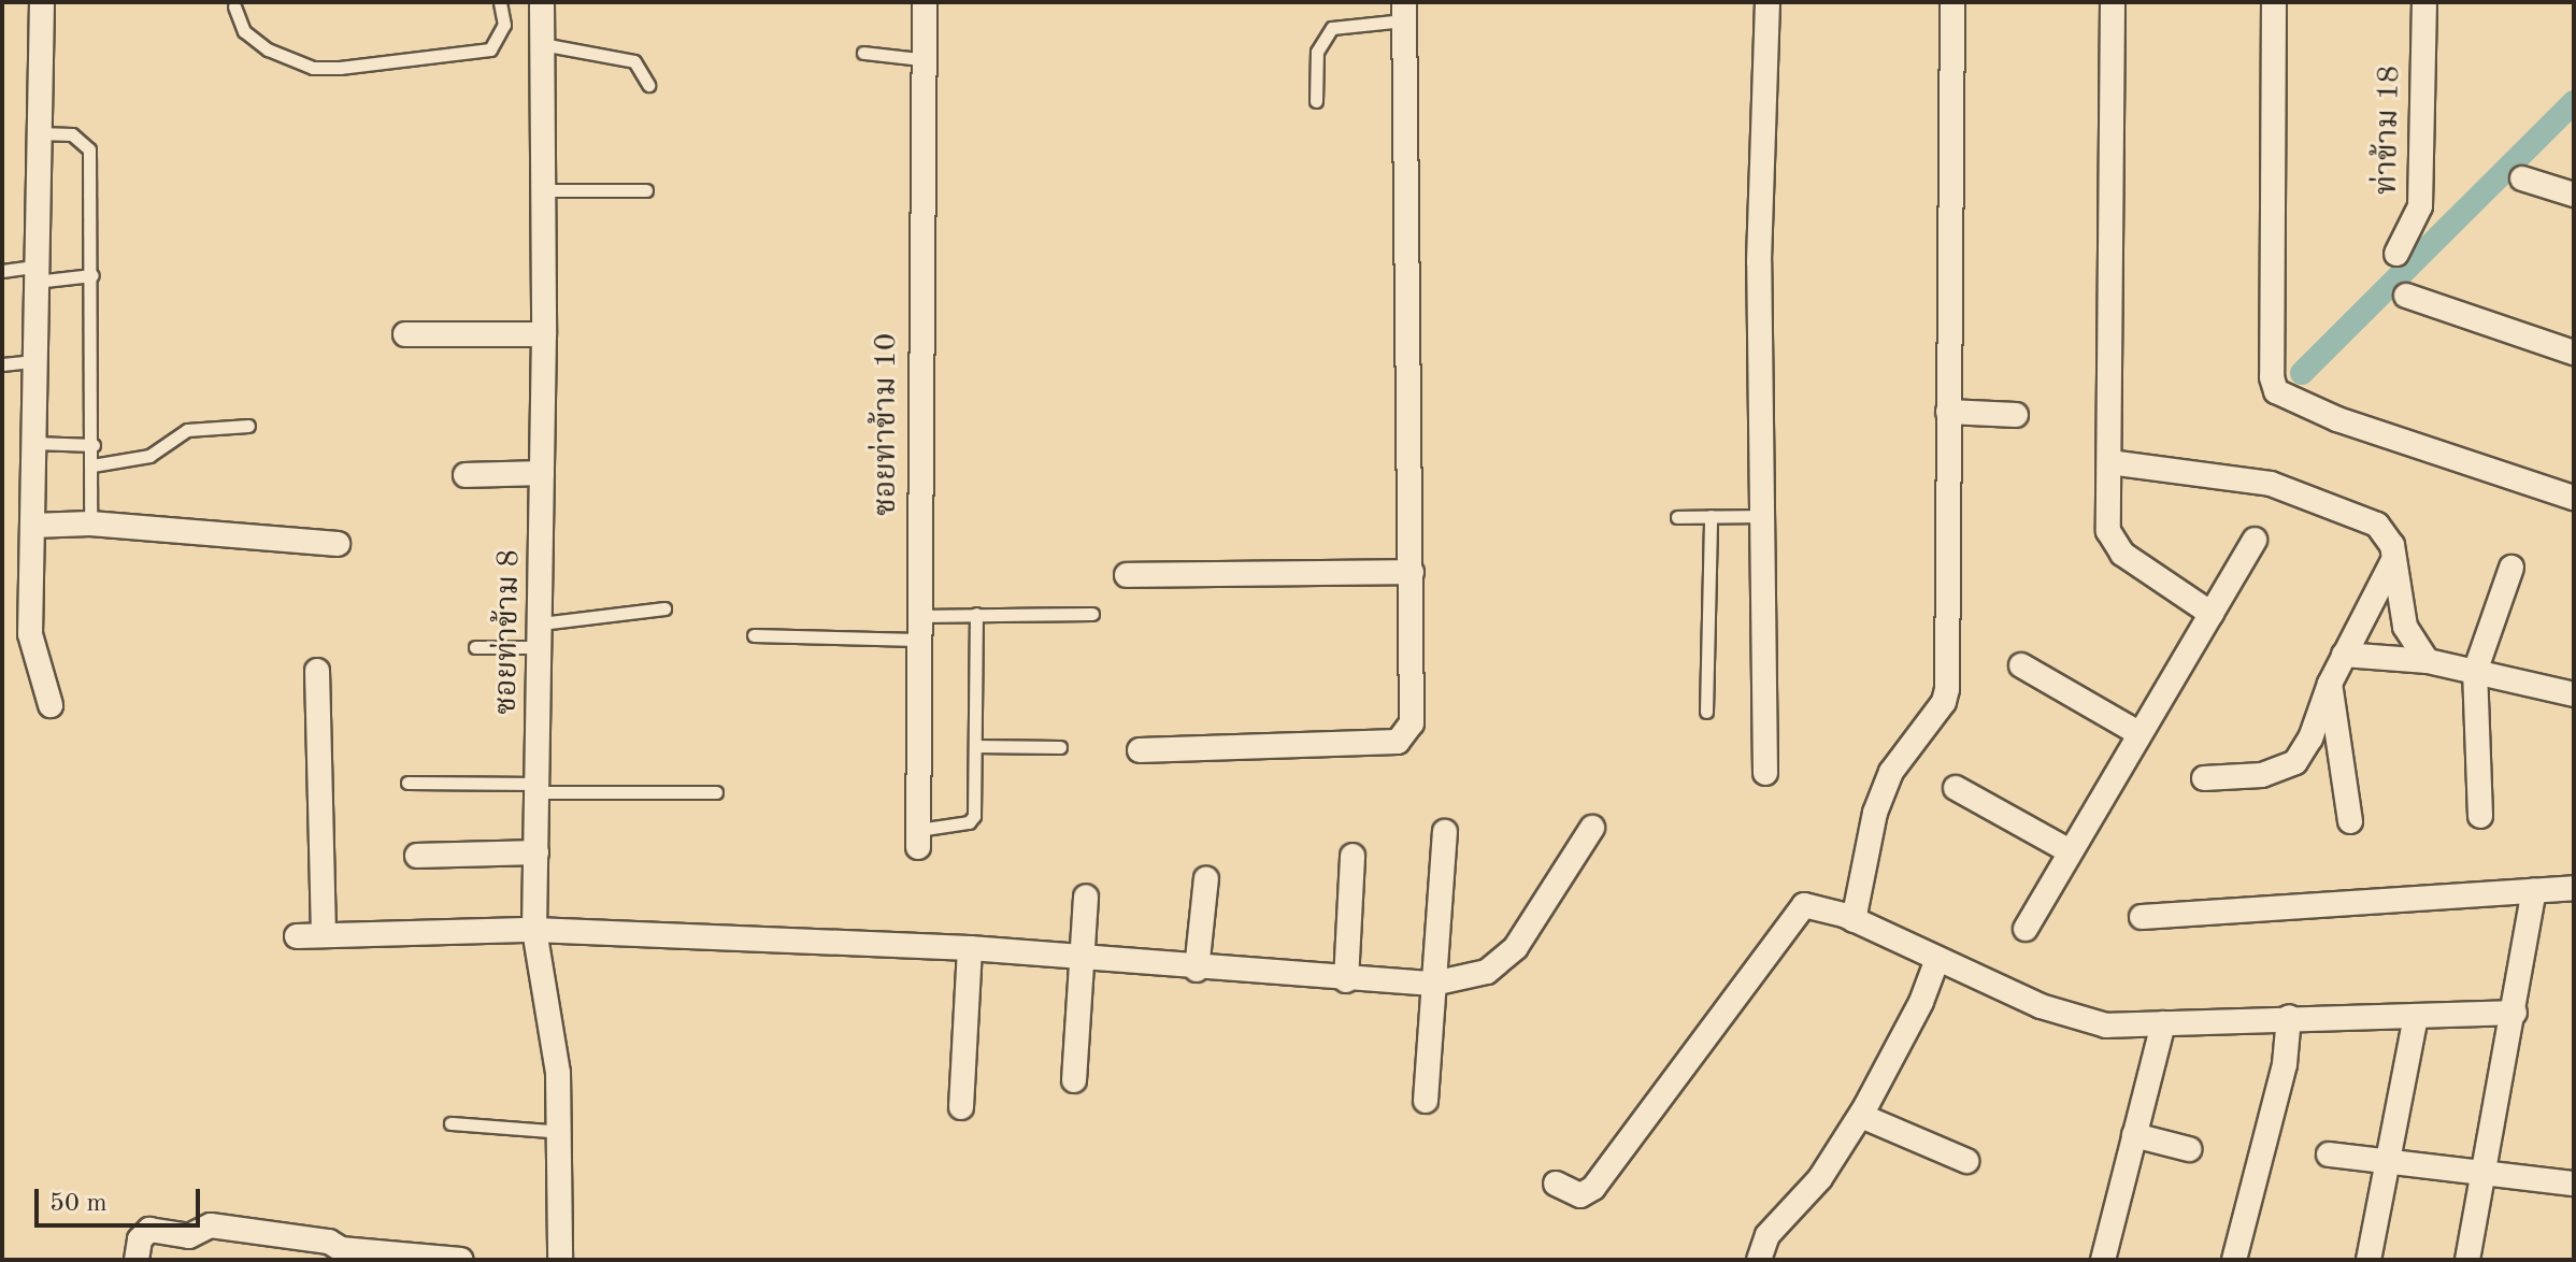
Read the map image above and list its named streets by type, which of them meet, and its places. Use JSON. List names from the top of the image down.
{
  "streets": {
    "street": ["ท่าข้าม 18", "ซอยท่าข้าม 10", "ซอยท่าข้าม 8"]
  },
  "scale_bar": "50 m"
}
